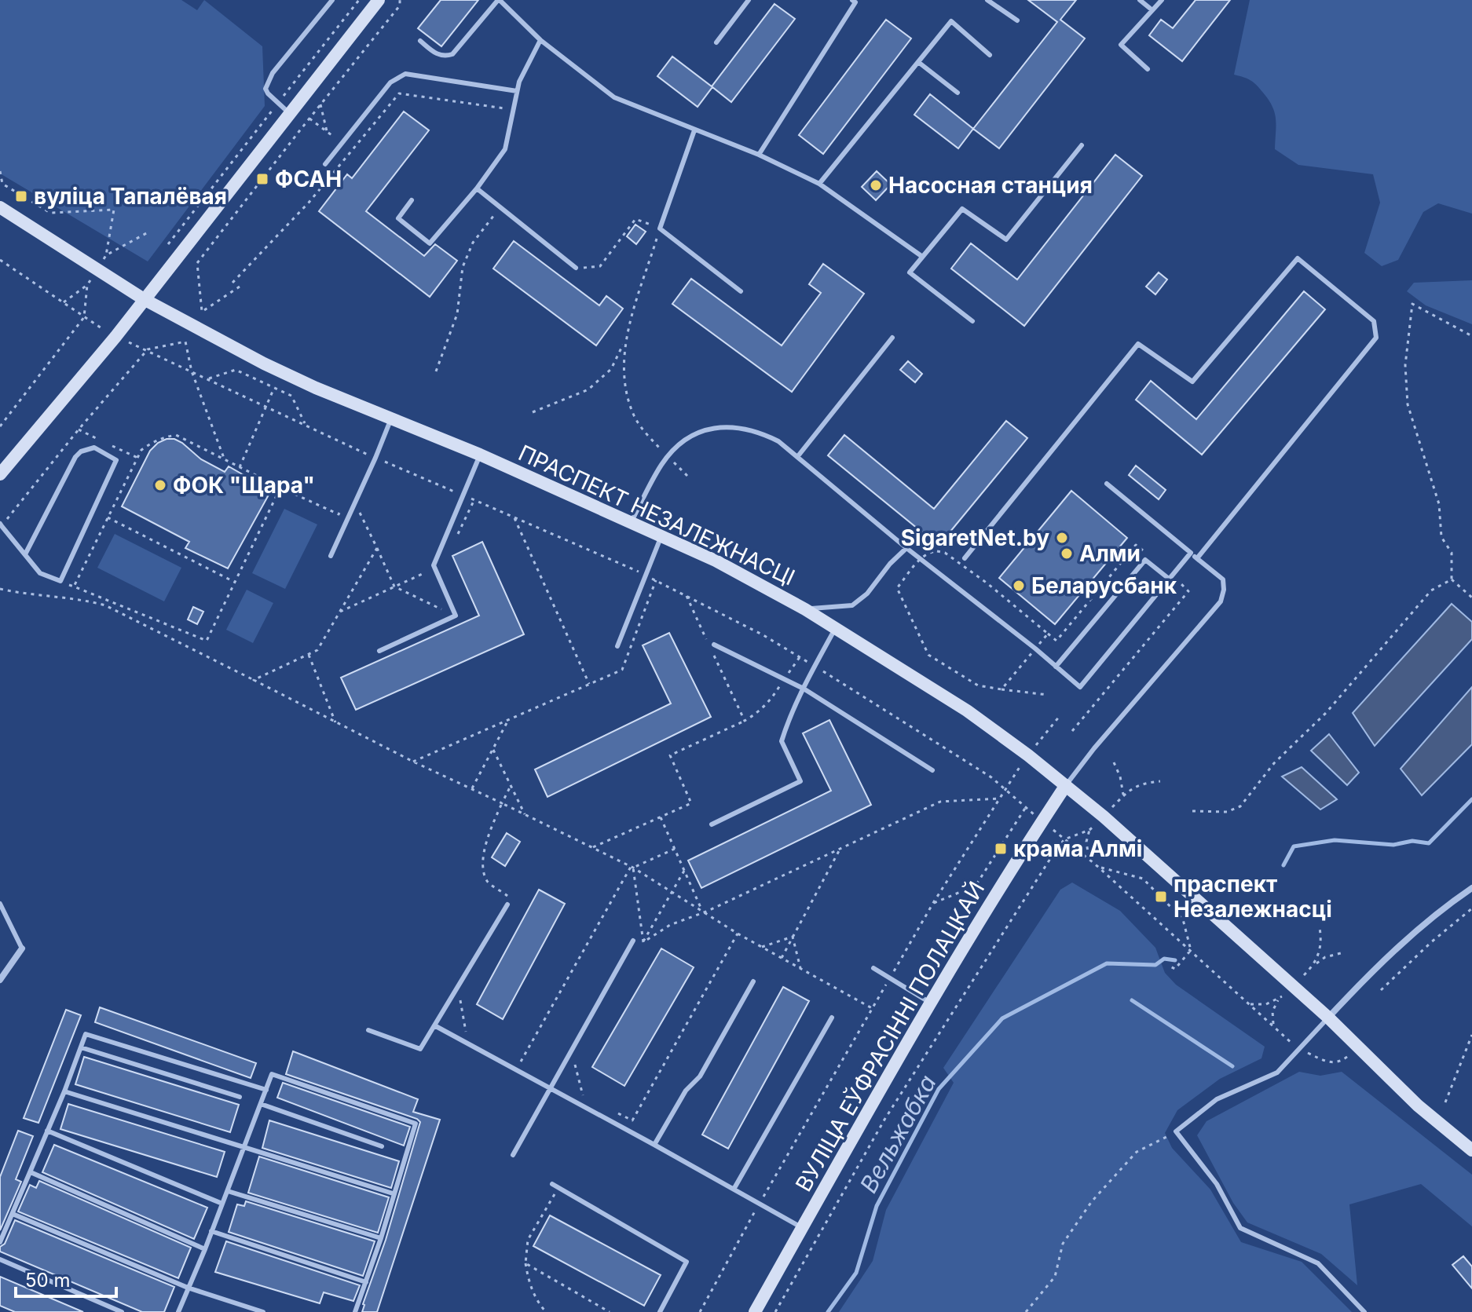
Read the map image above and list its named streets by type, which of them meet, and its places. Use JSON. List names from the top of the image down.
{
  "streets": {
    "main road": ["ПРАСПЕКТ НЕЗАЛЕЖНАСЦІ", "ВУЛІЦА ЕЎФРАСІННІ ПОЛАЦКАЙ"]
  },
  "crossings": [
    ["ПРАСПЕКТ НЕЗАЛЕЖНАСЦІ", "ВУЛІЦА ЕЎФРАСІННІ ПОЛАЦКАЙ"]
  ],
  "water": ["Вельжабка"],
  "places": {
    "transit": [
      "ФСАН",
      "вуліца Тапалёвая",
      "крама Алмі",
      "праспект Незалежнасці"
    ],
    "other": [
      "Насосная станция",
      "ФОК \"Щара\"",
      "SigaretNet.by",
      "Алми",
      "Беларусбанк"
    ]
  },
  "scale_bar": "50 m"
}
